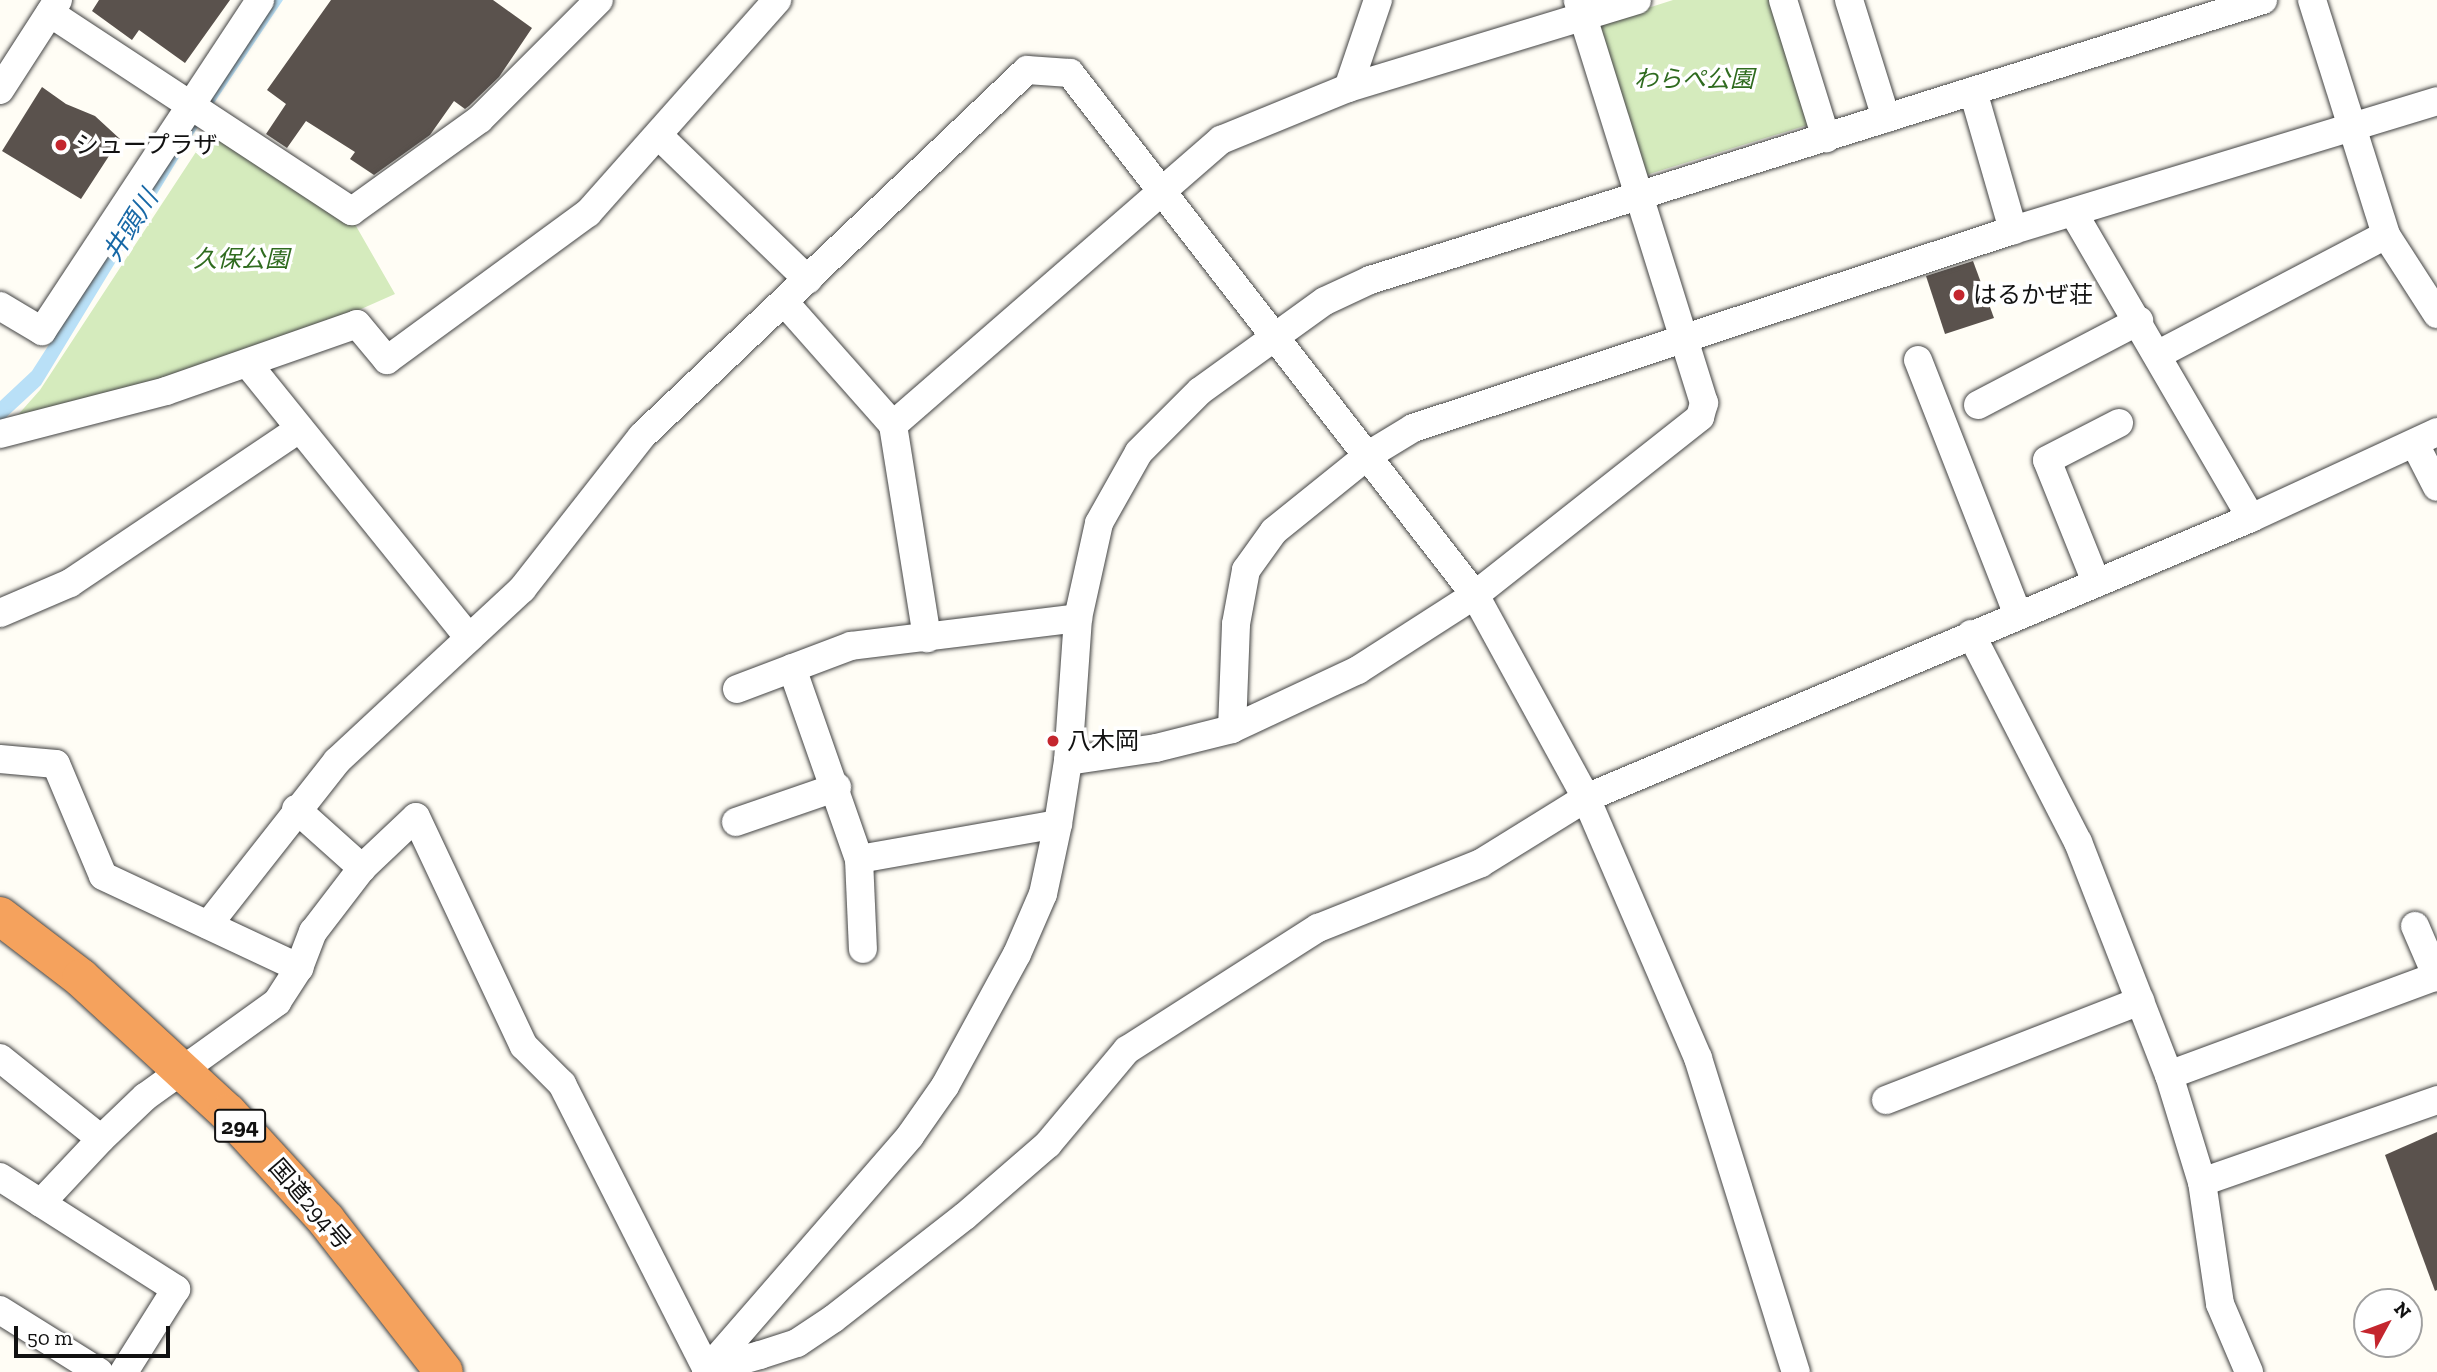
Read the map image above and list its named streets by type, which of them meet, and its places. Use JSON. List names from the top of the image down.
{
  "streets": {
    "highway": ["294", "国道294号"]
  },
  "water": ["井頭川"],
  "parks": ["わらぺ公園", "久保公園"],
  "places": ["シュープラザ", "はるかぜ荘", "八木岡"],
  "scale_bar": "50 m",
  "north": "top right"
}
